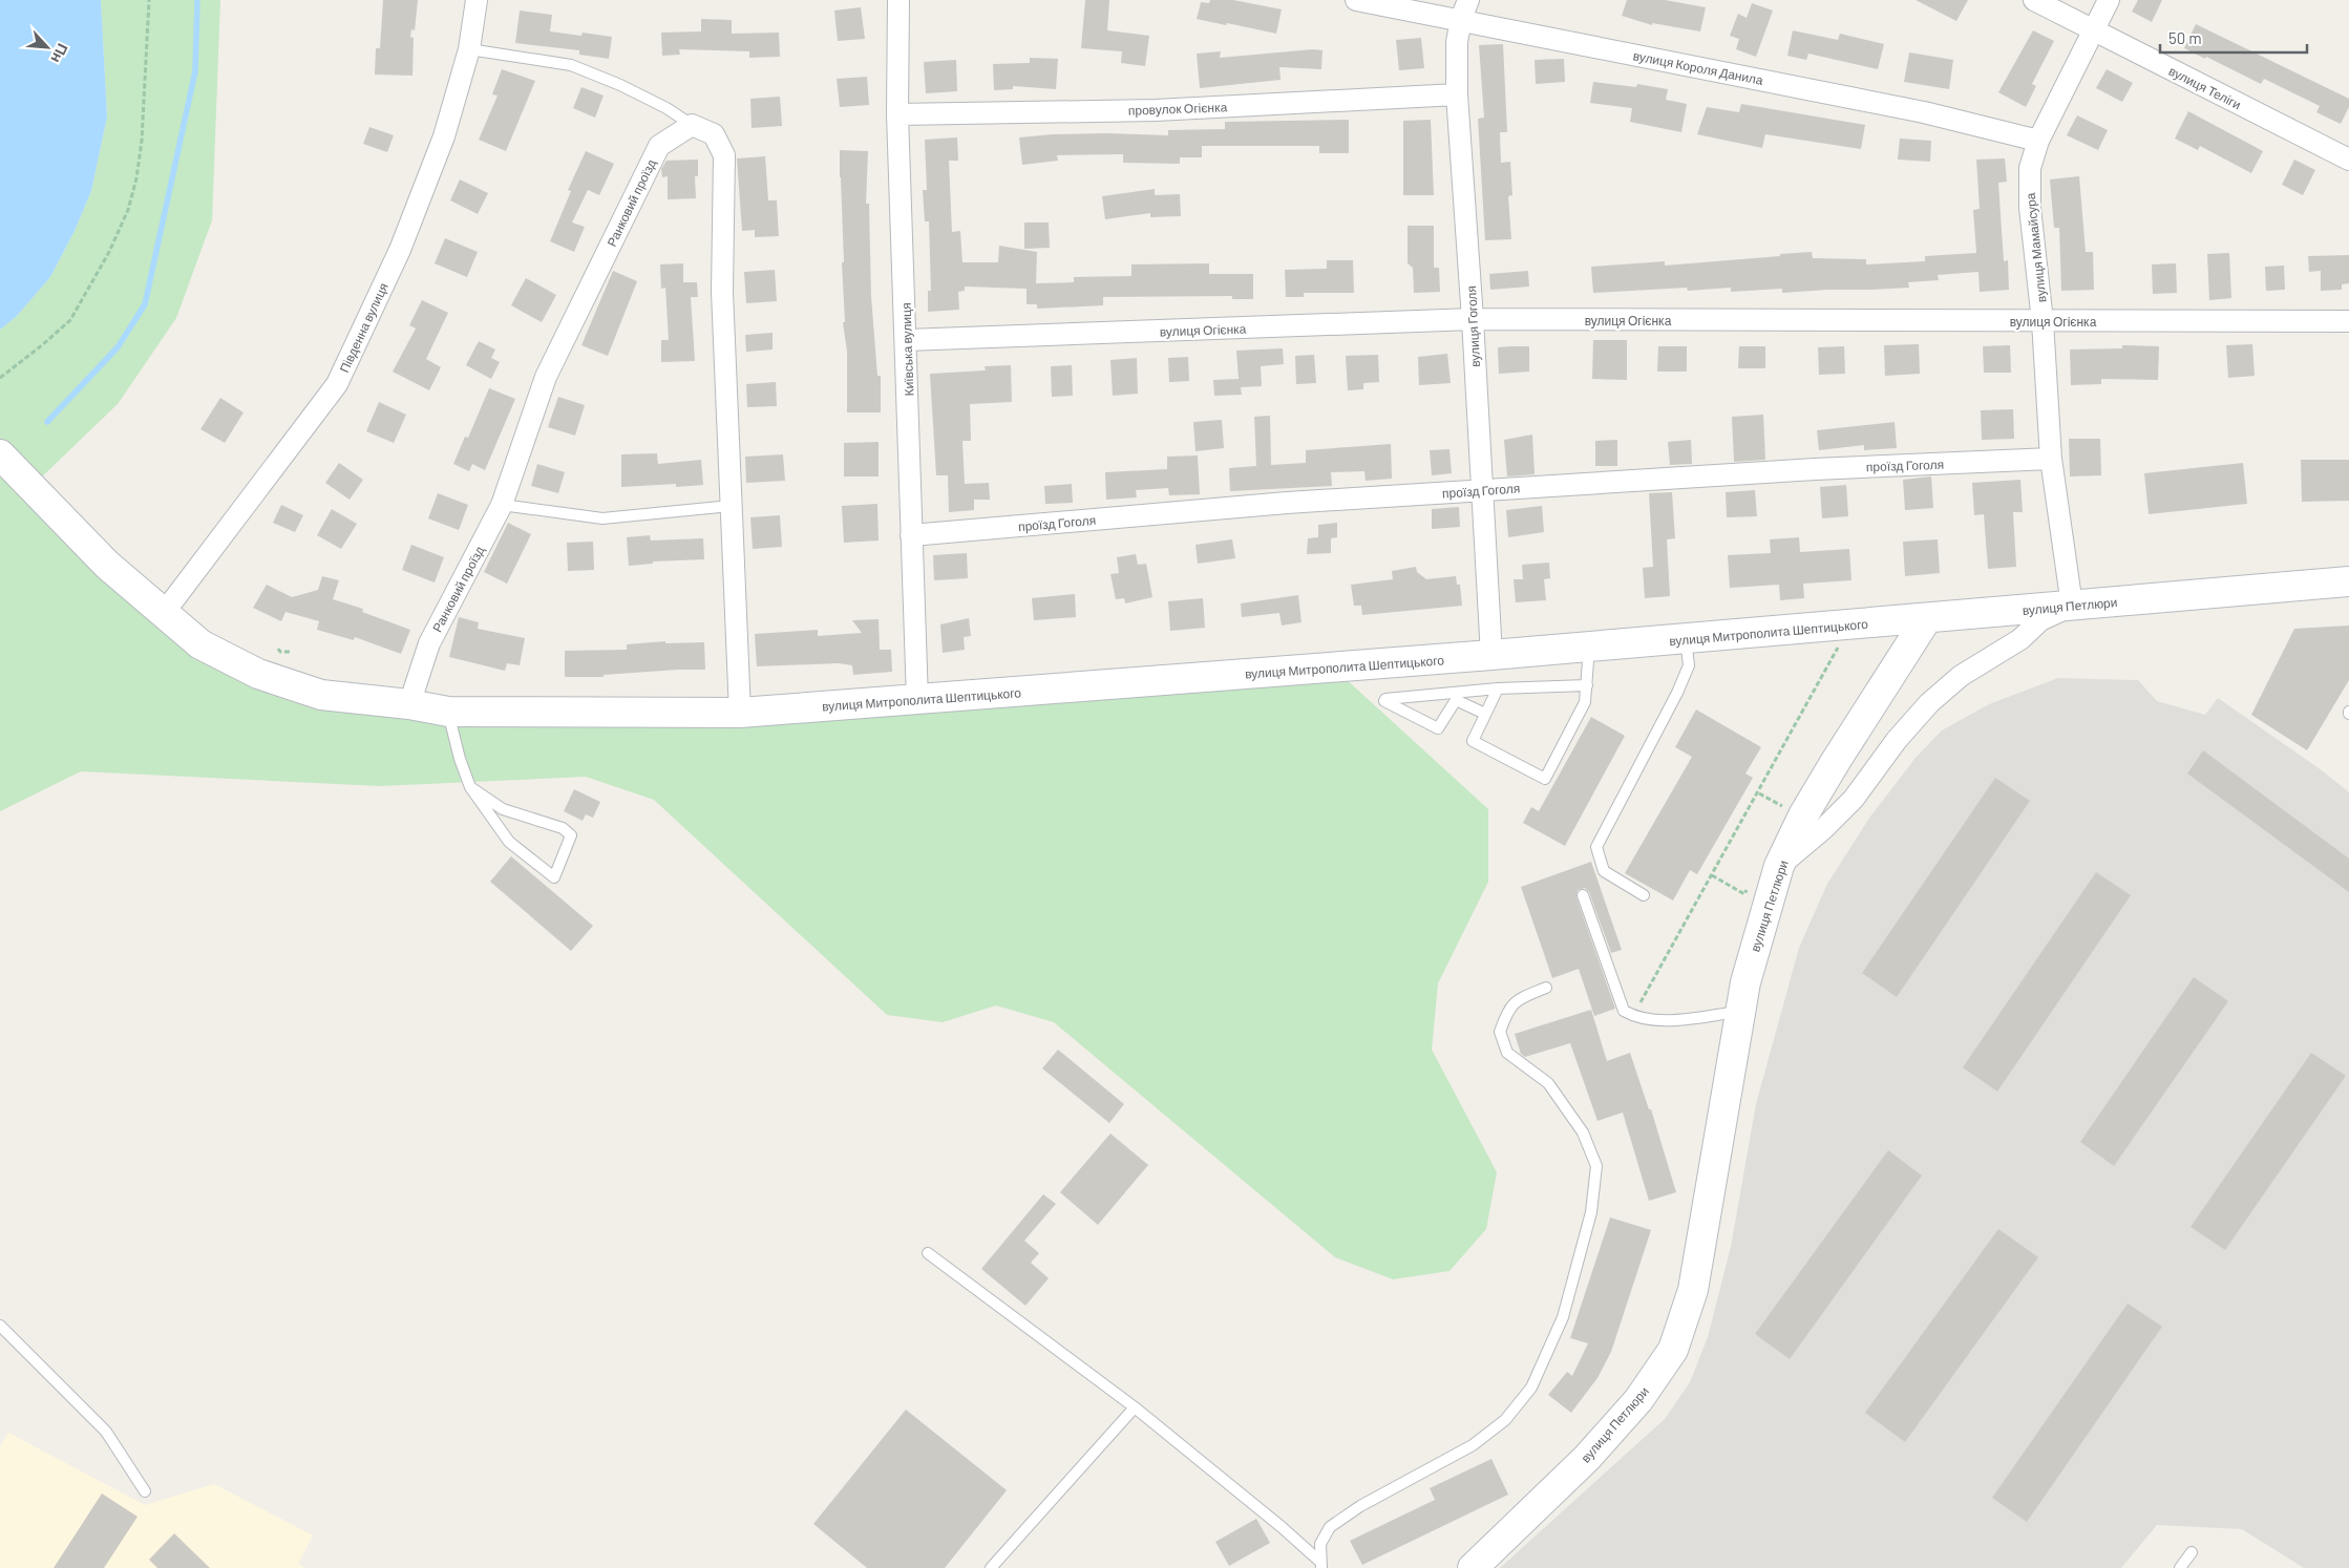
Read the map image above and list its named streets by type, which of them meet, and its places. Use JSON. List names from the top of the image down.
{
  "streets": {
    "street": [
      "вулиця Короля Данила",
      "вулиця Теліги",
      "провулок Огієнка",
      "Ранковий проїзд",
      "вулиця Мамайсура",
      "вулиця Огієнка",
      "вулиця Гоголя",
      "Південна вулиця",
      "Київська вулиця",
      "проїзд Гоголя",
      "вулиця Петлюри",
      "вулиця Митрополита Шептицького"
    ]
  },
  "crossings": [
    ["вулиця Короля Данила", "вулиця Мамайсура"],
    ["вулиця Короля Данила", "вулиця Гоголя"],
    ["вулиця Теліги", "вулиця Мамайсура"],
    ["провулок Огієнка", "вулиця Гоголя"],
    ["провулок Огієнка", "Київська вулиця"],
    ["Ранковий проїзд", "вулиця Митрополита Шептицького"],
    ["вулиця Мамайсура", "вулиця Огієнка"],
    ["вулиця Мамайсура", "проїзд Гоголя"],
    ["вулиця Мамайсура", "вулиця Петлюри"],
    ["вулиця Огієнка", "вулиця Гоголя"],
    ["вулиця Огієнка", "Київська вулиця"],
    ["вулиця Гоголя", "проїзд Гоголя"],
    ["вулиця Гоголя", "вулиця Митрополита Шептицького"],
    ["Південна вулиця", "вулиця Митрополита Шептицького"],
    ["Київська вулиця", "проїзд Гоголя"],
    ["Київська вулиця", "вулиця Митрополита Шептицького"],
    ["вулиця Петлюри", "вулиця Митрополита Шептицького"]
  ],
  "scale_bar": "50 m",
  "north": "bottom right"
}
